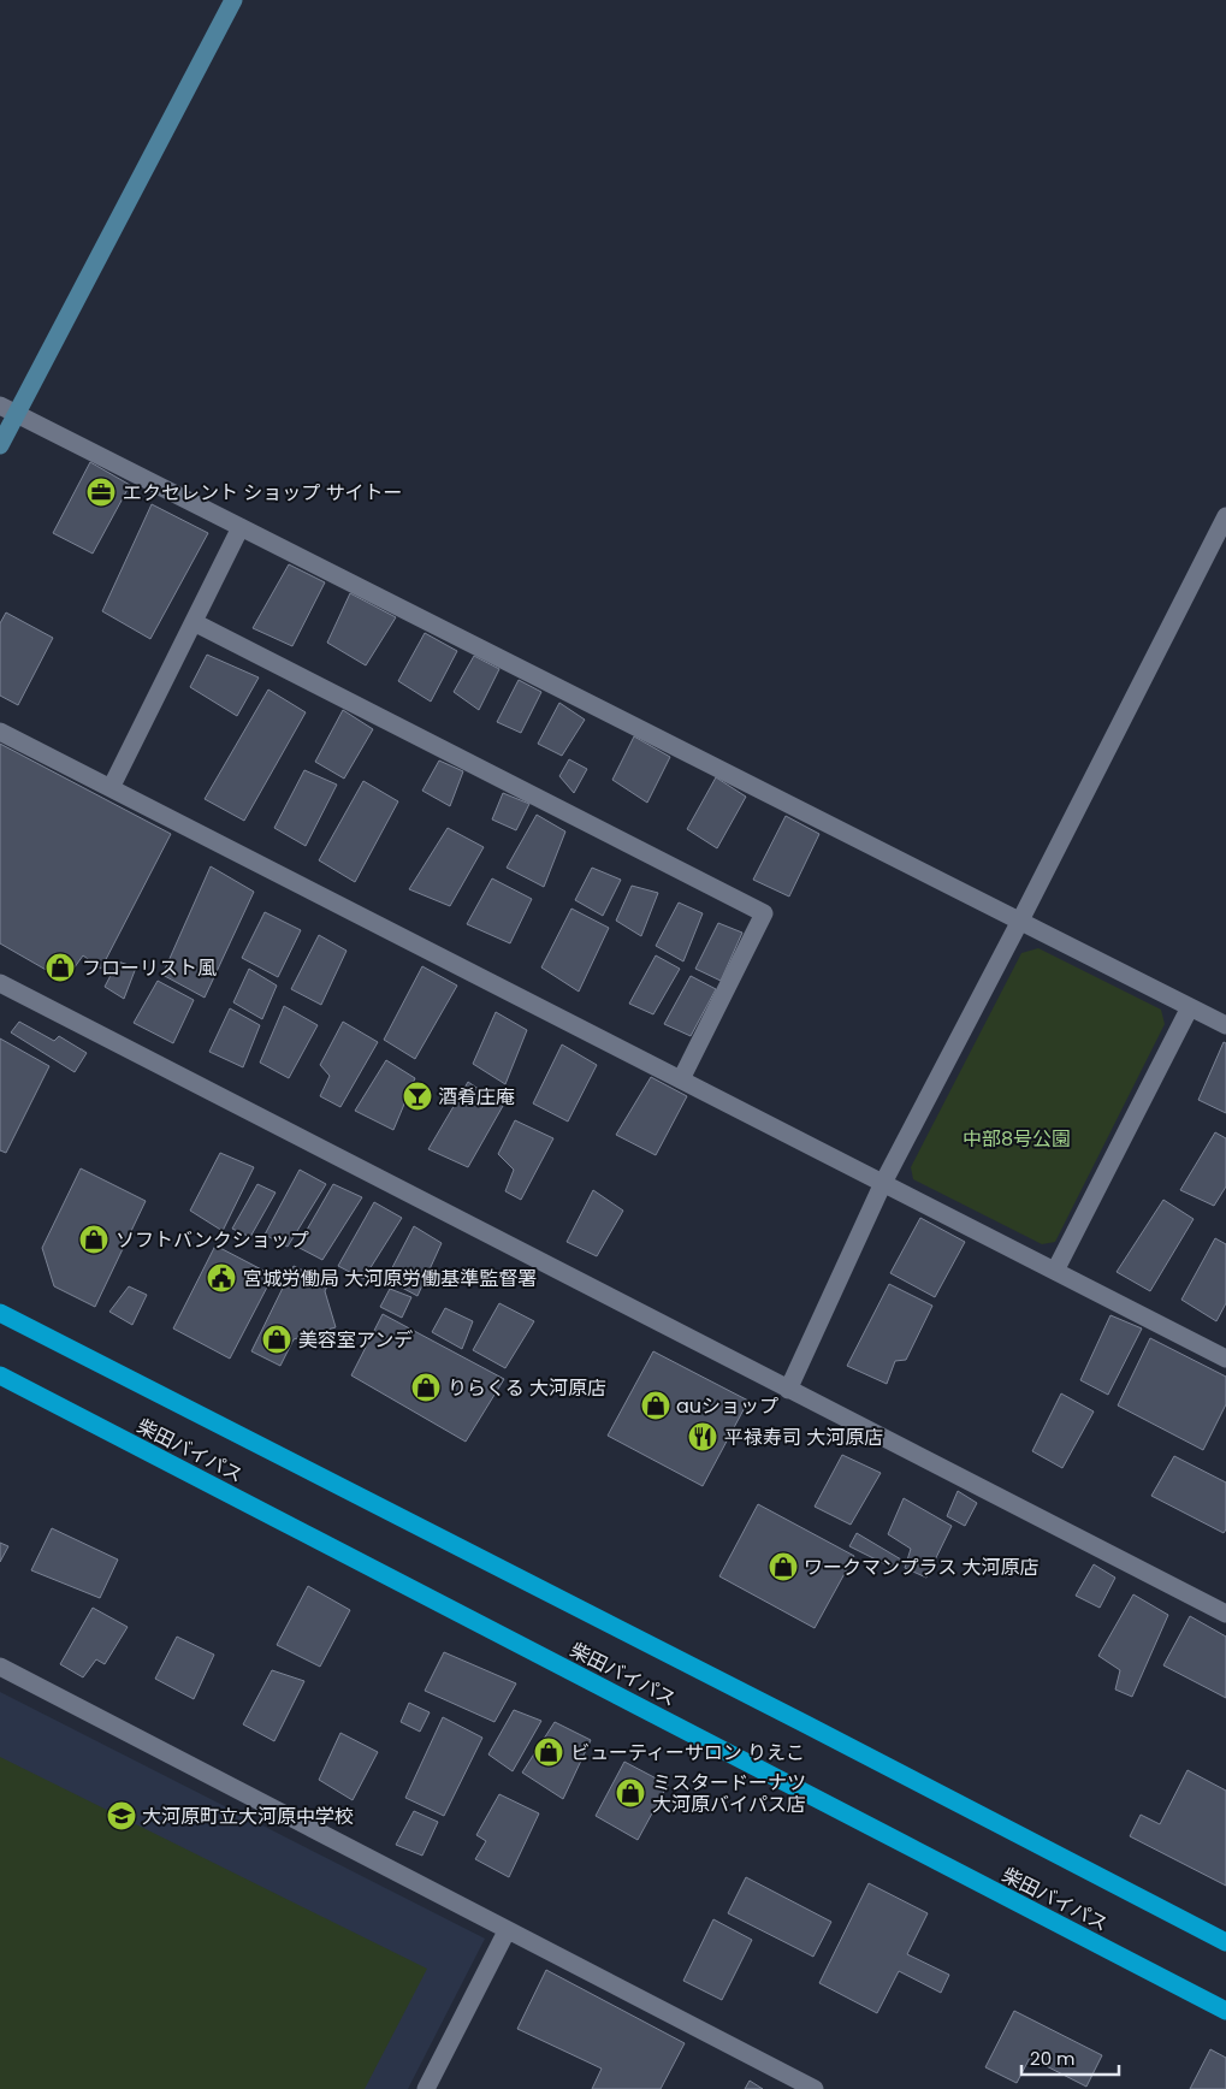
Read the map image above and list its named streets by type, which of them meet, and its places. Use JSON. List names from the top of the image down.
{
  "streets": {
    "highway": ["柴田バイパス"]
  },
  "parks": ["中部8号公園"],
  "places": {
    "office": ["エクセレント ショップ サイトー"],
    "shop": [
      "フローリスト風",
      "ソフトバンクショップ",
      "美容室アンデ",
      "りらくる 大河原店",
      "auショップ",
      "ワークマンプラス 大河原店",
      "ビューティーサロン りえこ",
      "ミスタードーナツ 大河原バイパス店"
    ],
    "bar": ["酒肴庄庵"],
    "public building": ["宮城労働局 大河原労働基準監督署"],
    "restaurant": ["平禄寿司 大河原店"],
    "school or university": ["大河原町立大河原中学校"]
  },
  "scale_bar": "20 m"
}
